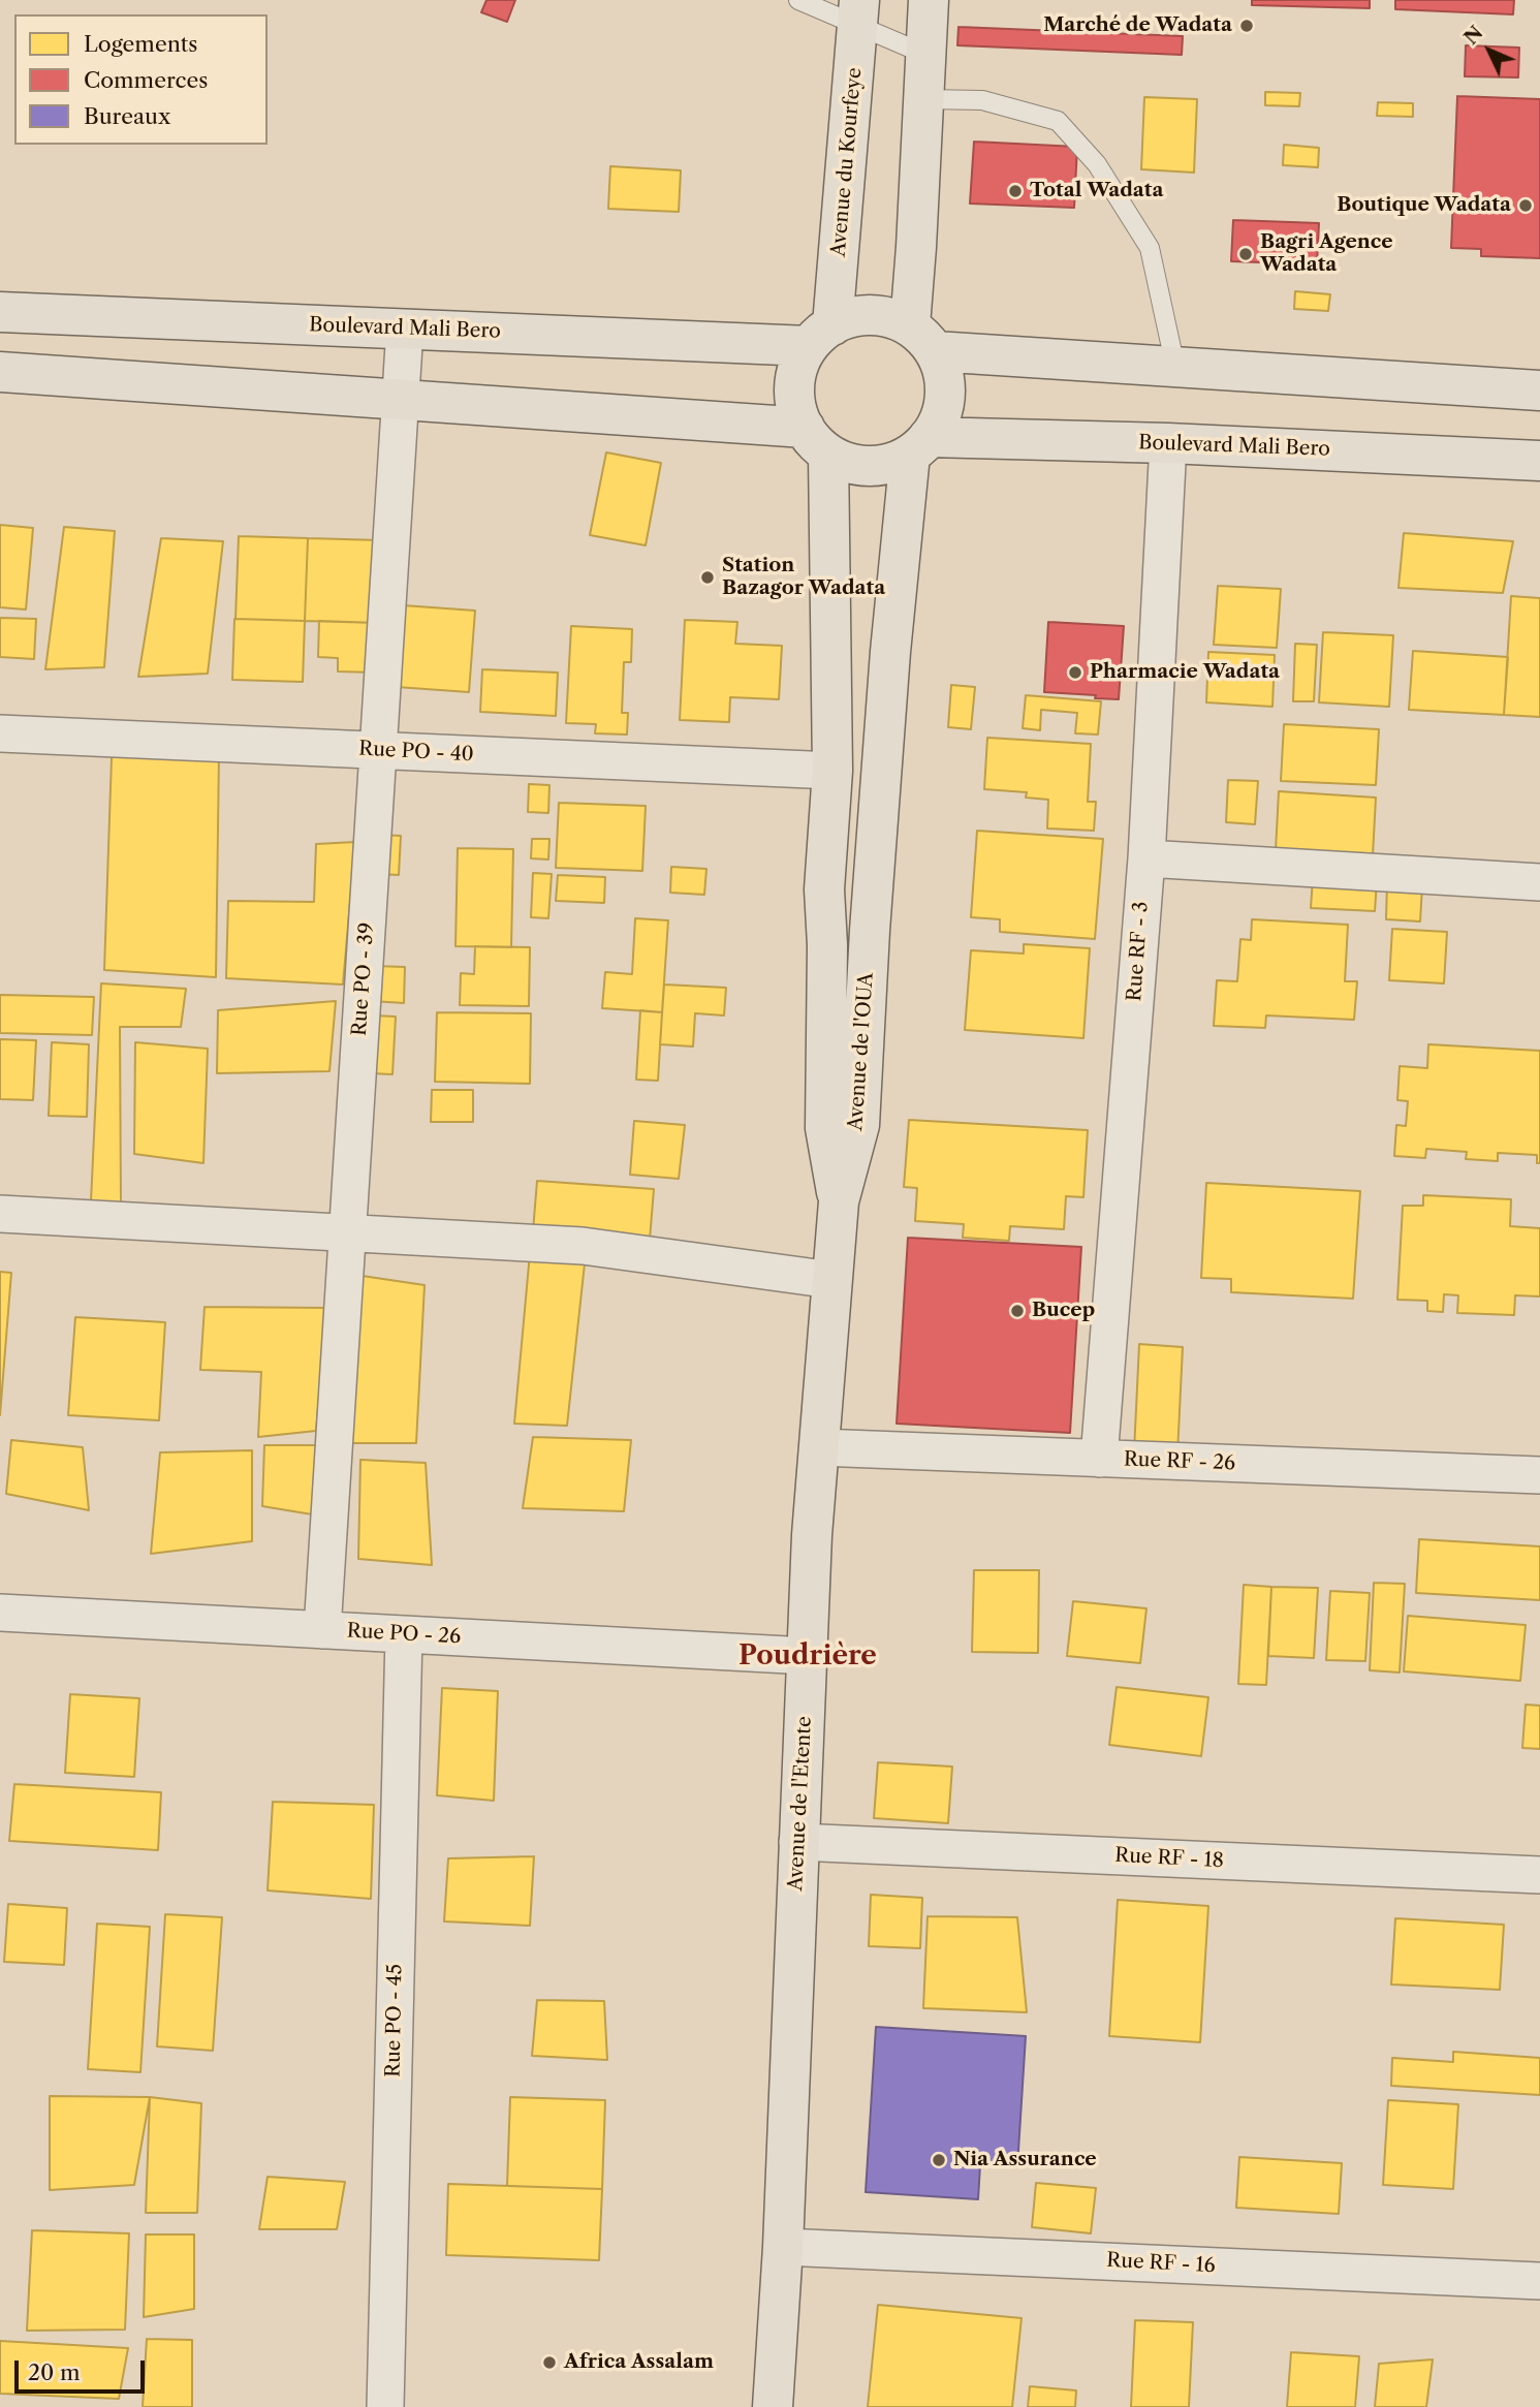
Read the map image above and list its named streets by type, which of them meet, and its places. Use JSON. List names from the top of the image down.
{
  "streets": {
    "main road": [
      "Avenue du Kourfeye",
      "Boulevard Mali Bero",
      "Avenue de l'OUA",
      "Avenue de l'Etente"
    ],
    "street": [
      "Rue PO - 40",
      "Rue RF - 3",
      "Rue PO - 39",
      "Rue RF - 26",
      "Rue PO - 26",
      "Rue RF - 18",
      "Rue PO - 45",
      "Rue RF - 16"
    ]
  },
  "crossings": [
    ["Avenue du Kourfeye", "Boulevard Mali Bero"],
    ["Avenue du Kourfeye", "Avenue de l'OUA"],
    ["Boulevard Mali Bero", "Rue RF - 3"],
    ["Boulevard Mali Bero", "Rue PO - 39"],
    ["Boulevard Mali Bero", "Avenue de l'OUA"],
    ["Rue PO - 40", "Rue PO - 39"],
    ["Rue PO - 40", "Avenue de l'OUA"],
    ["Rue RF - 3", "Rue RF - 26"],
    ["Rue PO - 39", "Rue PO - 26"],
    ["Avenue de l'OUA", "Avenue de l'Etente"],
    ["Rue RF - 26", "Avenue de l'Etente"],
    ["Rue PO - 26", "Avenue de l'Etente"],
    ["Rue PO - 26", "Rue PO - 45"],
    ["Avenue de l'Etente", "Rue RF - 18"],
    ["Avenue de l'Etente", "Rue RF - 16"]
  ],
  "districts": ["Poudrière"],
  "places": [
    "Marché de Wadata",
    "Total Wadata",
    "Boutique Wadata",
    "Bagri Agence Wadata",
    "Station Bazagor Wadata",
    "Pharmacie Wadata",
    "Bucep",
    "Nia Assurance",
    "Africa Assalam"
  ],
  "legend": ["Logements", "Commerces", "Bureaux"],
  "scale_bar": "20 m",
  "north": "top left"
}
